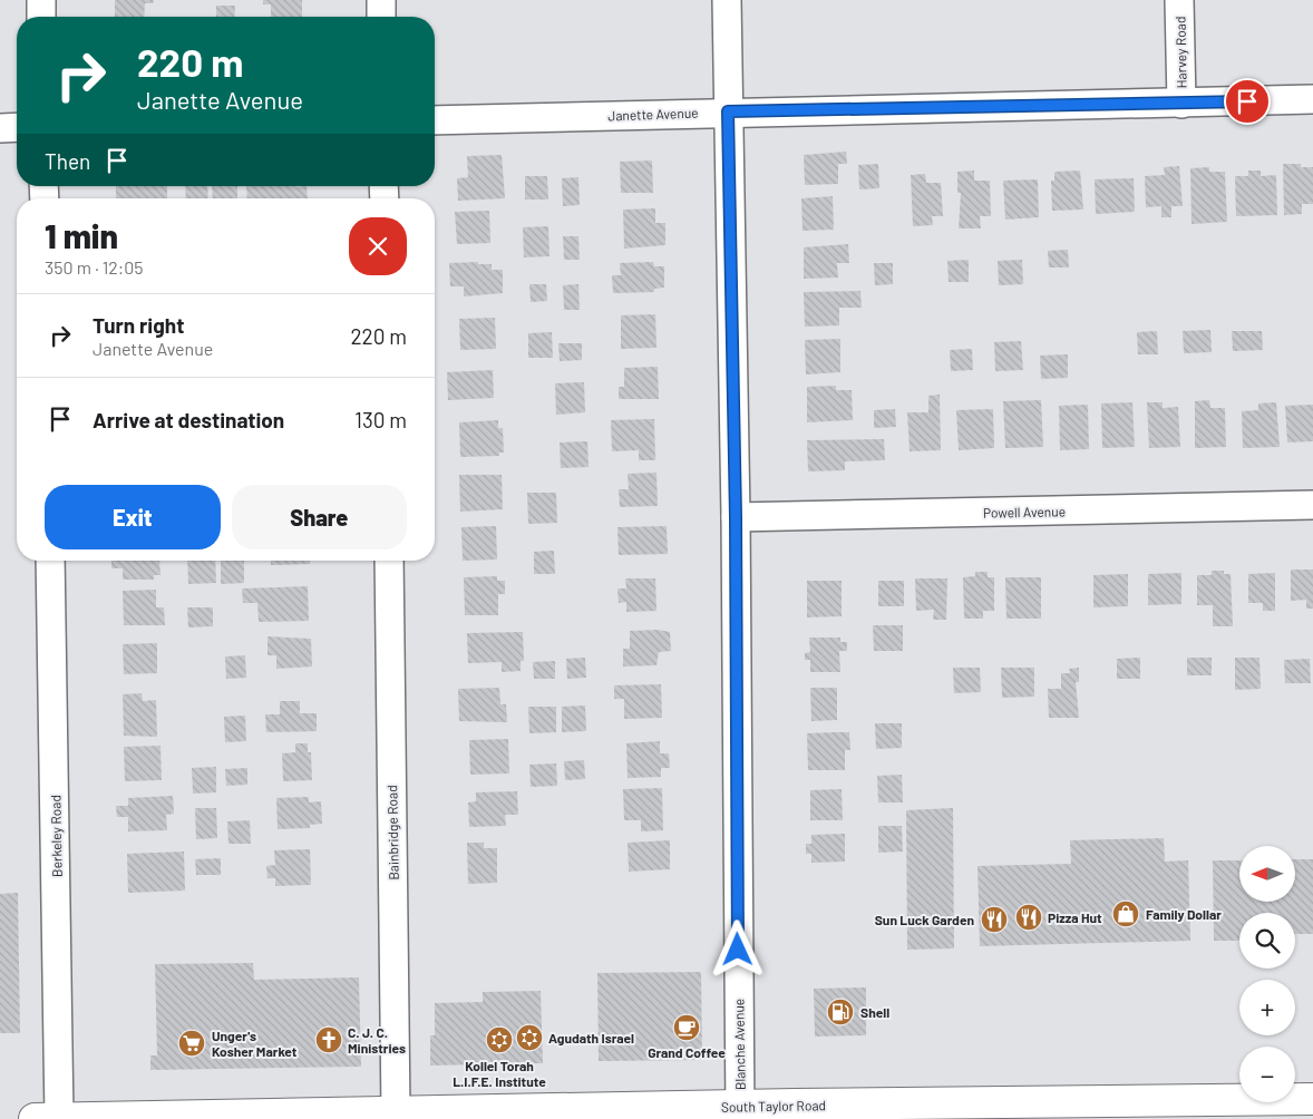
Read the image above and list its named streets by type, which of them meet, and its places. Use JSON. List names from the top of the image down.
{
  "streets": {
    "main road": ["South Taylor Road"],
    "street": [
      "Harvey Road",
      "Janette Avenue",
      "Powell Avenue",
      "Bainbridge Road",
      "Berkeley Road",
      "Blanche Avenue"
    ]
  },
  "crossings": [
    ["Harvey Road", "Janette Avenue"],
    ["Janette Avenue", "Blanche Avenue"],
    ["Powell Avenue", "Blanche Avenue"],
    ["Bainbridge Road", "South Taylor Road"],
    ["Berkeley Road", "South Taylor Road"],
    ["Blanche Avenue", "South Taylor Road"]
  ],
  "places": {
    "shop": ["Family Dollar"],
    "restaurant": ["Pizza Hut", "Sun Luck Garden"],
    "fuel station": ["Shell"],
    "cafe": ["Grand Coffee"],
    "synagogue": ["Agudath Israel", "Kollel Torah L.I.F.E. Institute"],
    "church": ["C. J. C. Ministries"],
    "supermarket": ["Unger's Kosher Market"]
  },
  "north": "left",
  "page": {
    "turn": ["220 m", "Janette Avenue"],
    "then": "Then",
    "heading": ["1 min", "350 m · 12:05"],
    "list": [
      {
        "name": "Turn right",
        "note": "Janette Avenue",
        "value": "220 m"
      },
      {
        "name": "Arrive at destination",
        "value": "130 m"
      }
    ],
    "buttons": ["Exit", "Share"],
    "map_buttons": ["+", "−"]
  }
}
